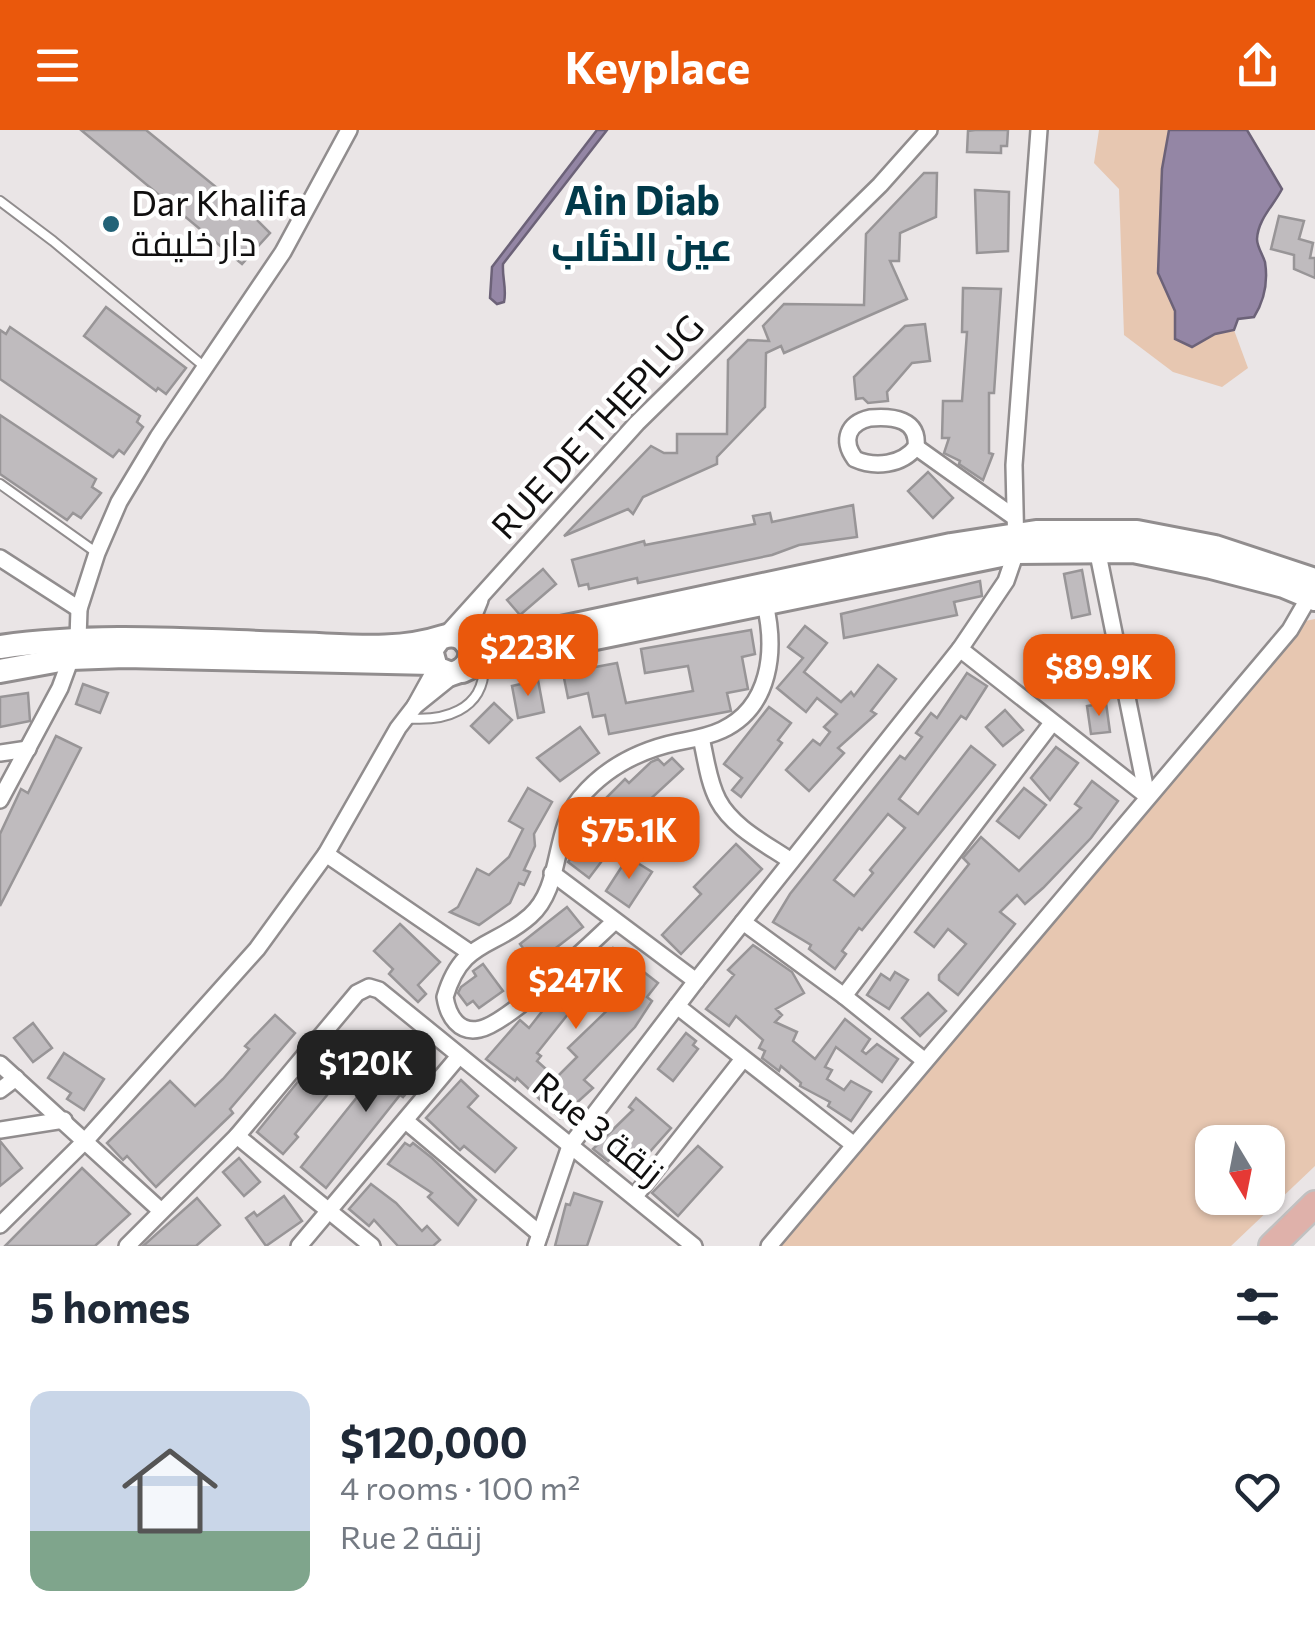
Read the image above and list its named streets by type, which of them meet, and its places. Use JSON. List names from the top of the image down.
{
  "streets": {
    "street": ["RUE DE THEPLUG", "Rue 3 زنقة"]
  },
  "districts": ["Ain Diab عين الذئاب"],
  "places": ["Dar Khalifa دار خليفة"],
  "north": "bottom",
  "page": {
    "header": "Keyplace",
    "price": [
      "$223K",
      "$89.9K",
      "$75.1K",
      "$247K",
      "$120K"
    ],
    "heading": "5 homes",
    "list": [
      {
        "name": "$120,000",
        "note": "4 rooms · 100 m² · Rue 2 زنقة"
      }
    ]
  }
}
